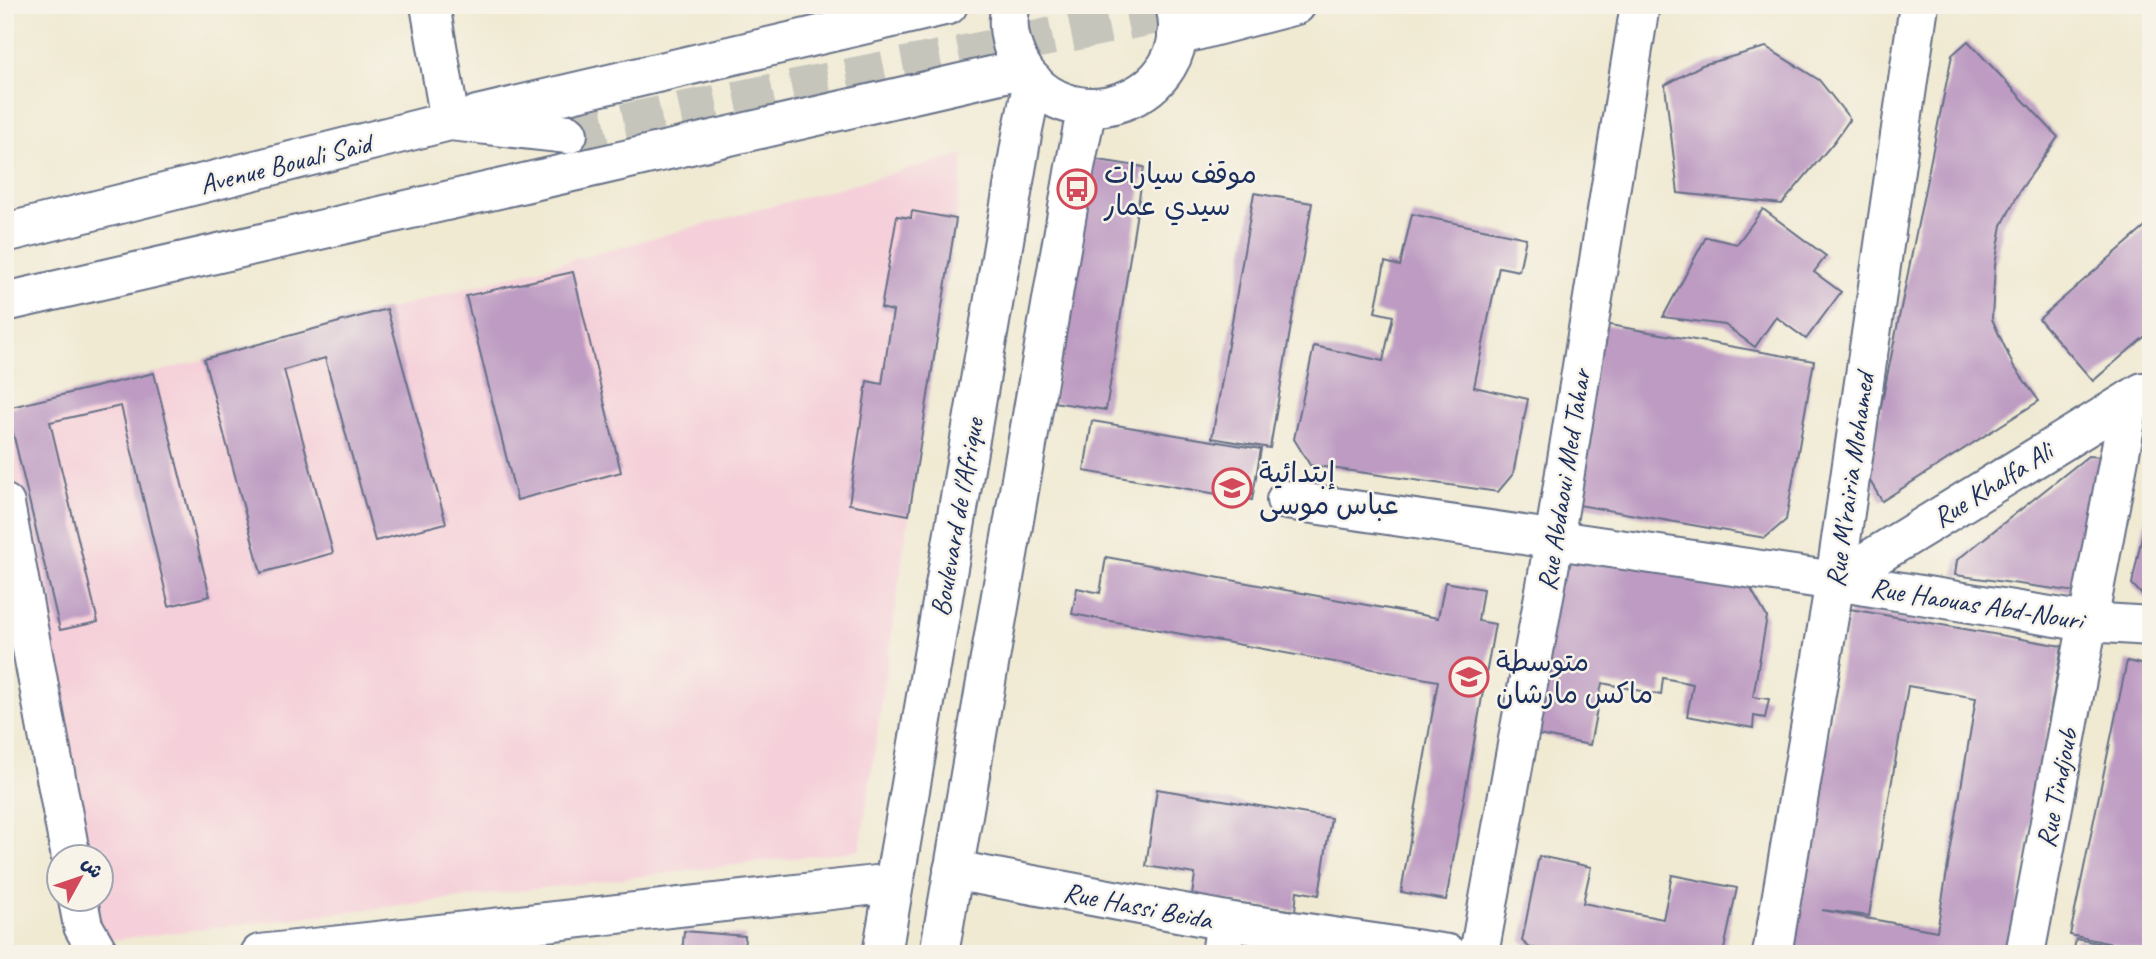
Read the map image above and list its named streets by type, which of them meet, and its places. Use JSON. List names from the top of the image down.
{
  "streets": {
    "street": [
      "Avenue Bouali Said",
      "Rue Abdaoui Med Tahar",
      "Rue M'rairia Mohamed",
      "Rue Khalfa Ali",
      "Boulevard de l'Afrique",
      "Rue Haouas Abd-Nouri",
      "Rue Tindjoub",
      "Rue Hassi Beida"
    ]
  },
  "crossings": [
    ["Rue Abdaoui Med Tahar", "Rue Haouas Abd-Nouri"],
    ["Rue M'rairia Mohamed", "Rue Khalfa Ali"],
    ["Rue M'rairia Mohamed", "Rue Haouas Abd-Nouri"],
    ["Rue Khalfa Ali", "Rue Haouas Abd-Nouri"],
    ["Rue Khalfa Ali", "Rue Tindjoub"],
    ["Boulevard de l'Afrique", "Rue Hassi Beida"],
    ["Rue Haouas Abd-Nouri", "Rue Tindjoub"]
  ],
  "places": {
    "bus stop": ["موقف سيارات سيدي عمار"],
    "school or university": ["إبتدائية عباس موسى", "متوسطة ماكس مارشان"]
  },
  "north": "top right"
}
